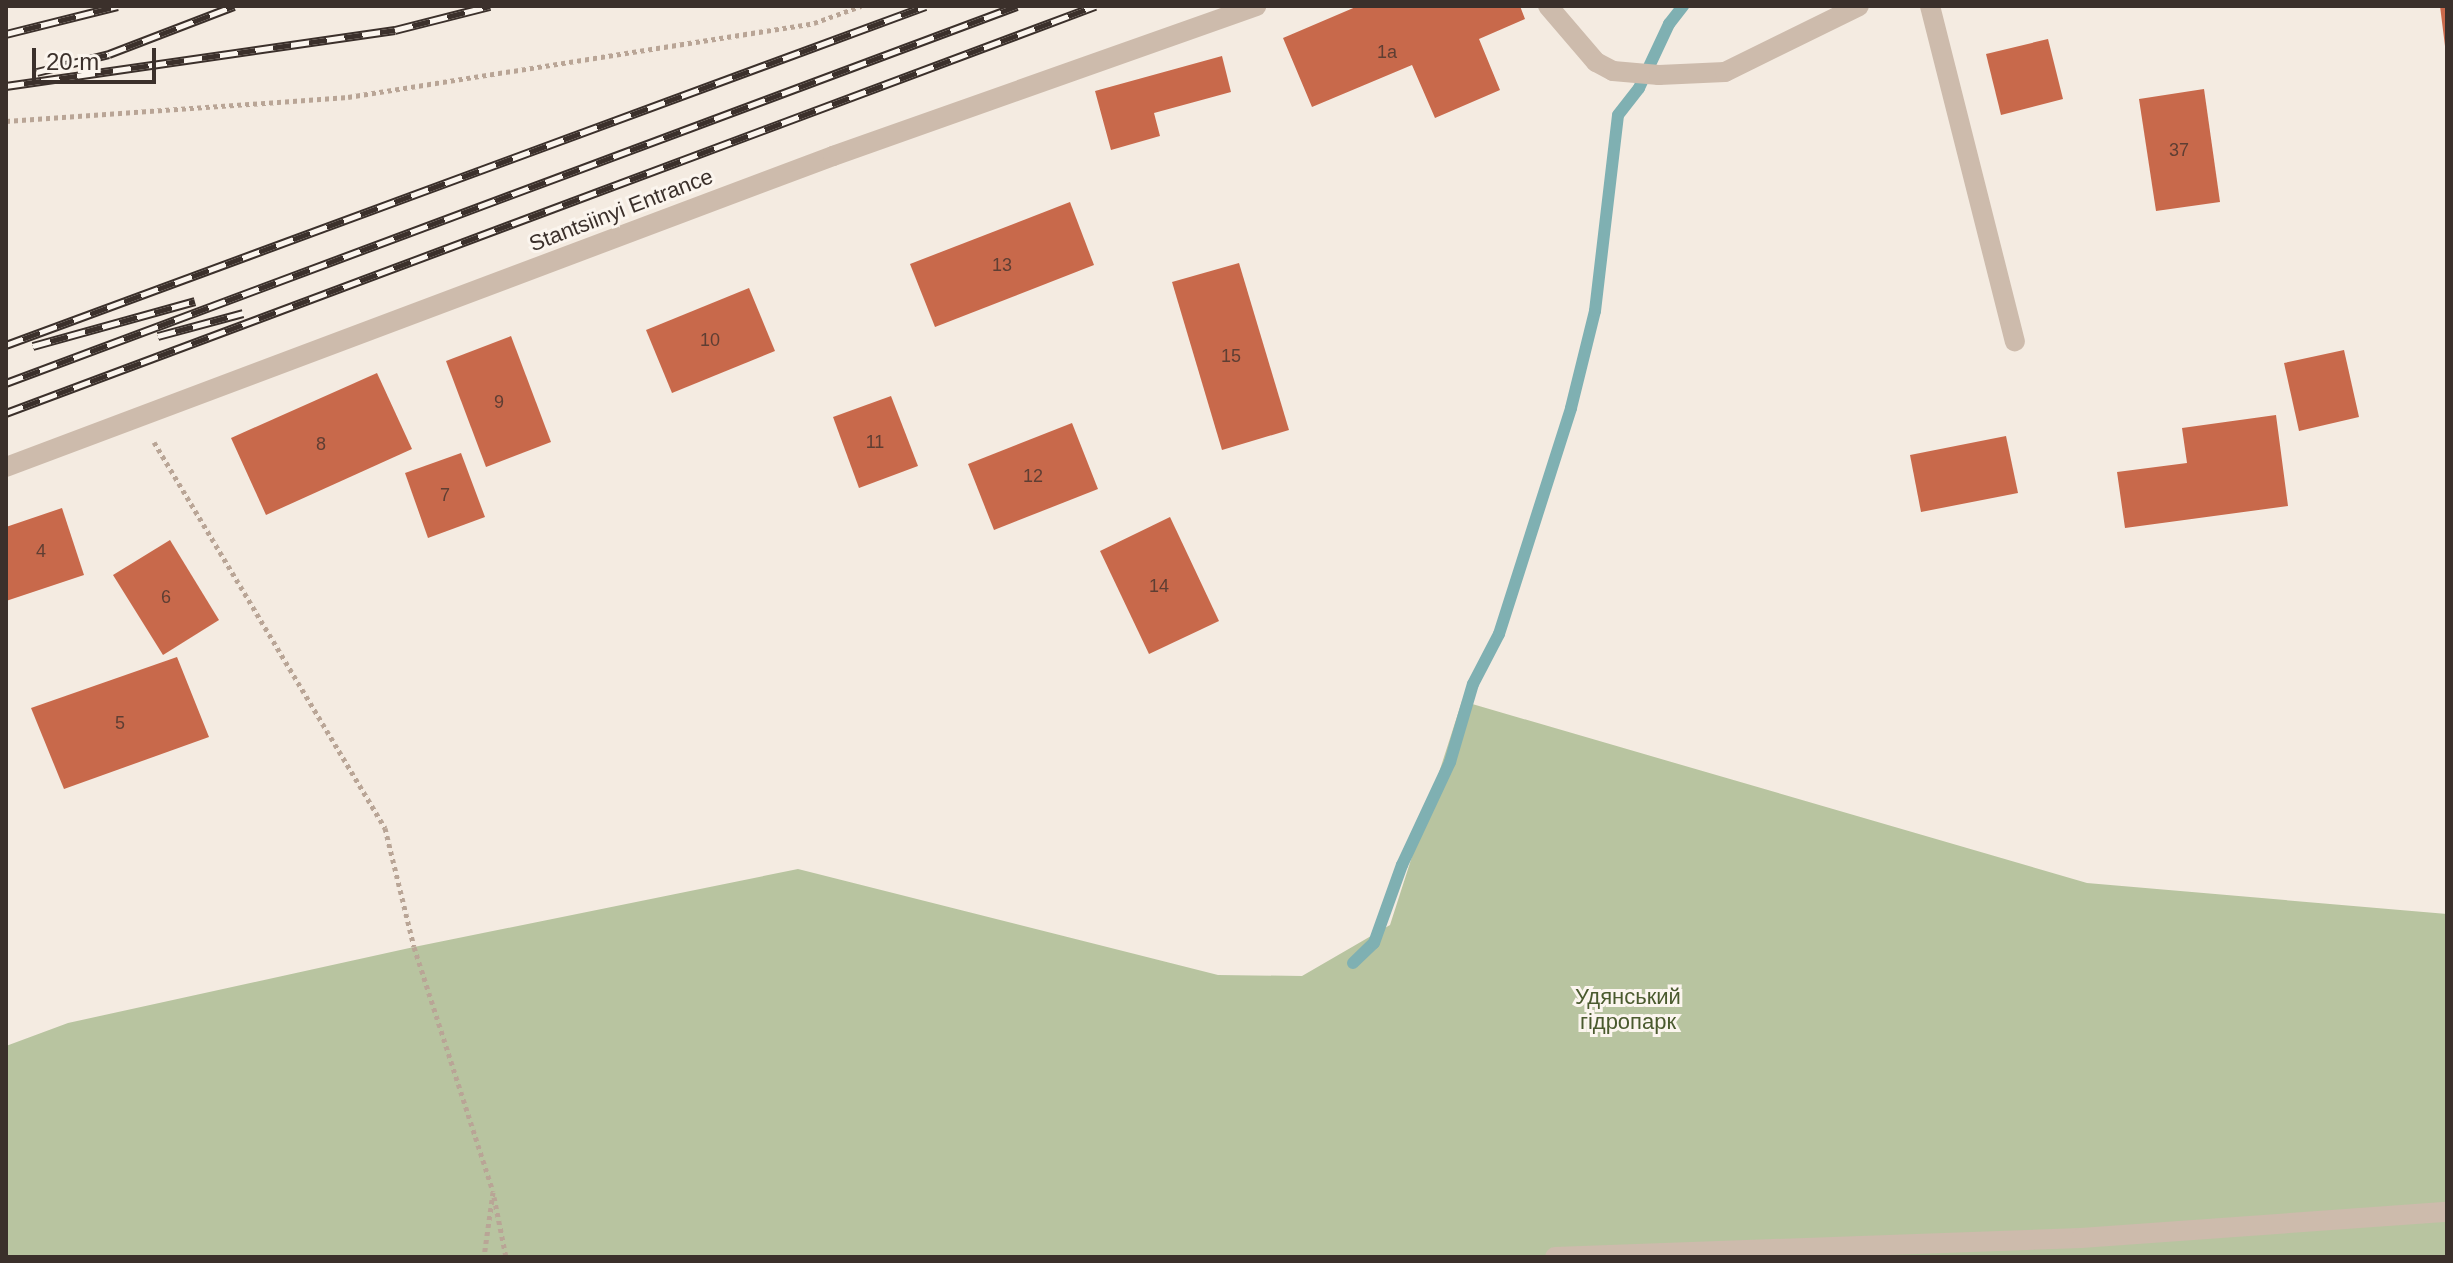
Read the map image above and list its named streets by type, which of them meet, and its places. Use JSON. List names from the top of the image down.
{
  "streets": {
    "street": ["Stantsiinyi Entrance"]
  },
  "parks": ["Удянський гідропарк"],
  "house_numbers": [
    "1а",
    "37",
    "13",
    "10",
    "15",
    "9",
    "11",
    "8",
    "12",
    "7",
    "4",
    "14",
    "6",
    "5"
  ],
  "scale_bar": "20 m"
}
